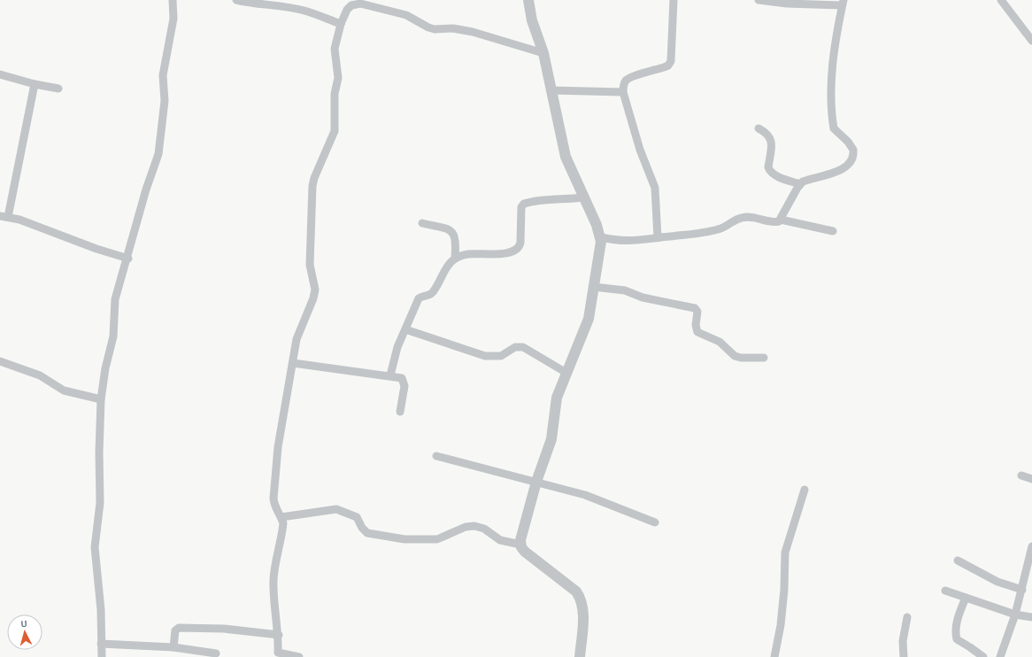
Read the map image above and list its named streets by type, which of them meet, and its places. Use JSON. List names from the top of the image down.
{
  "north": "top"
}
